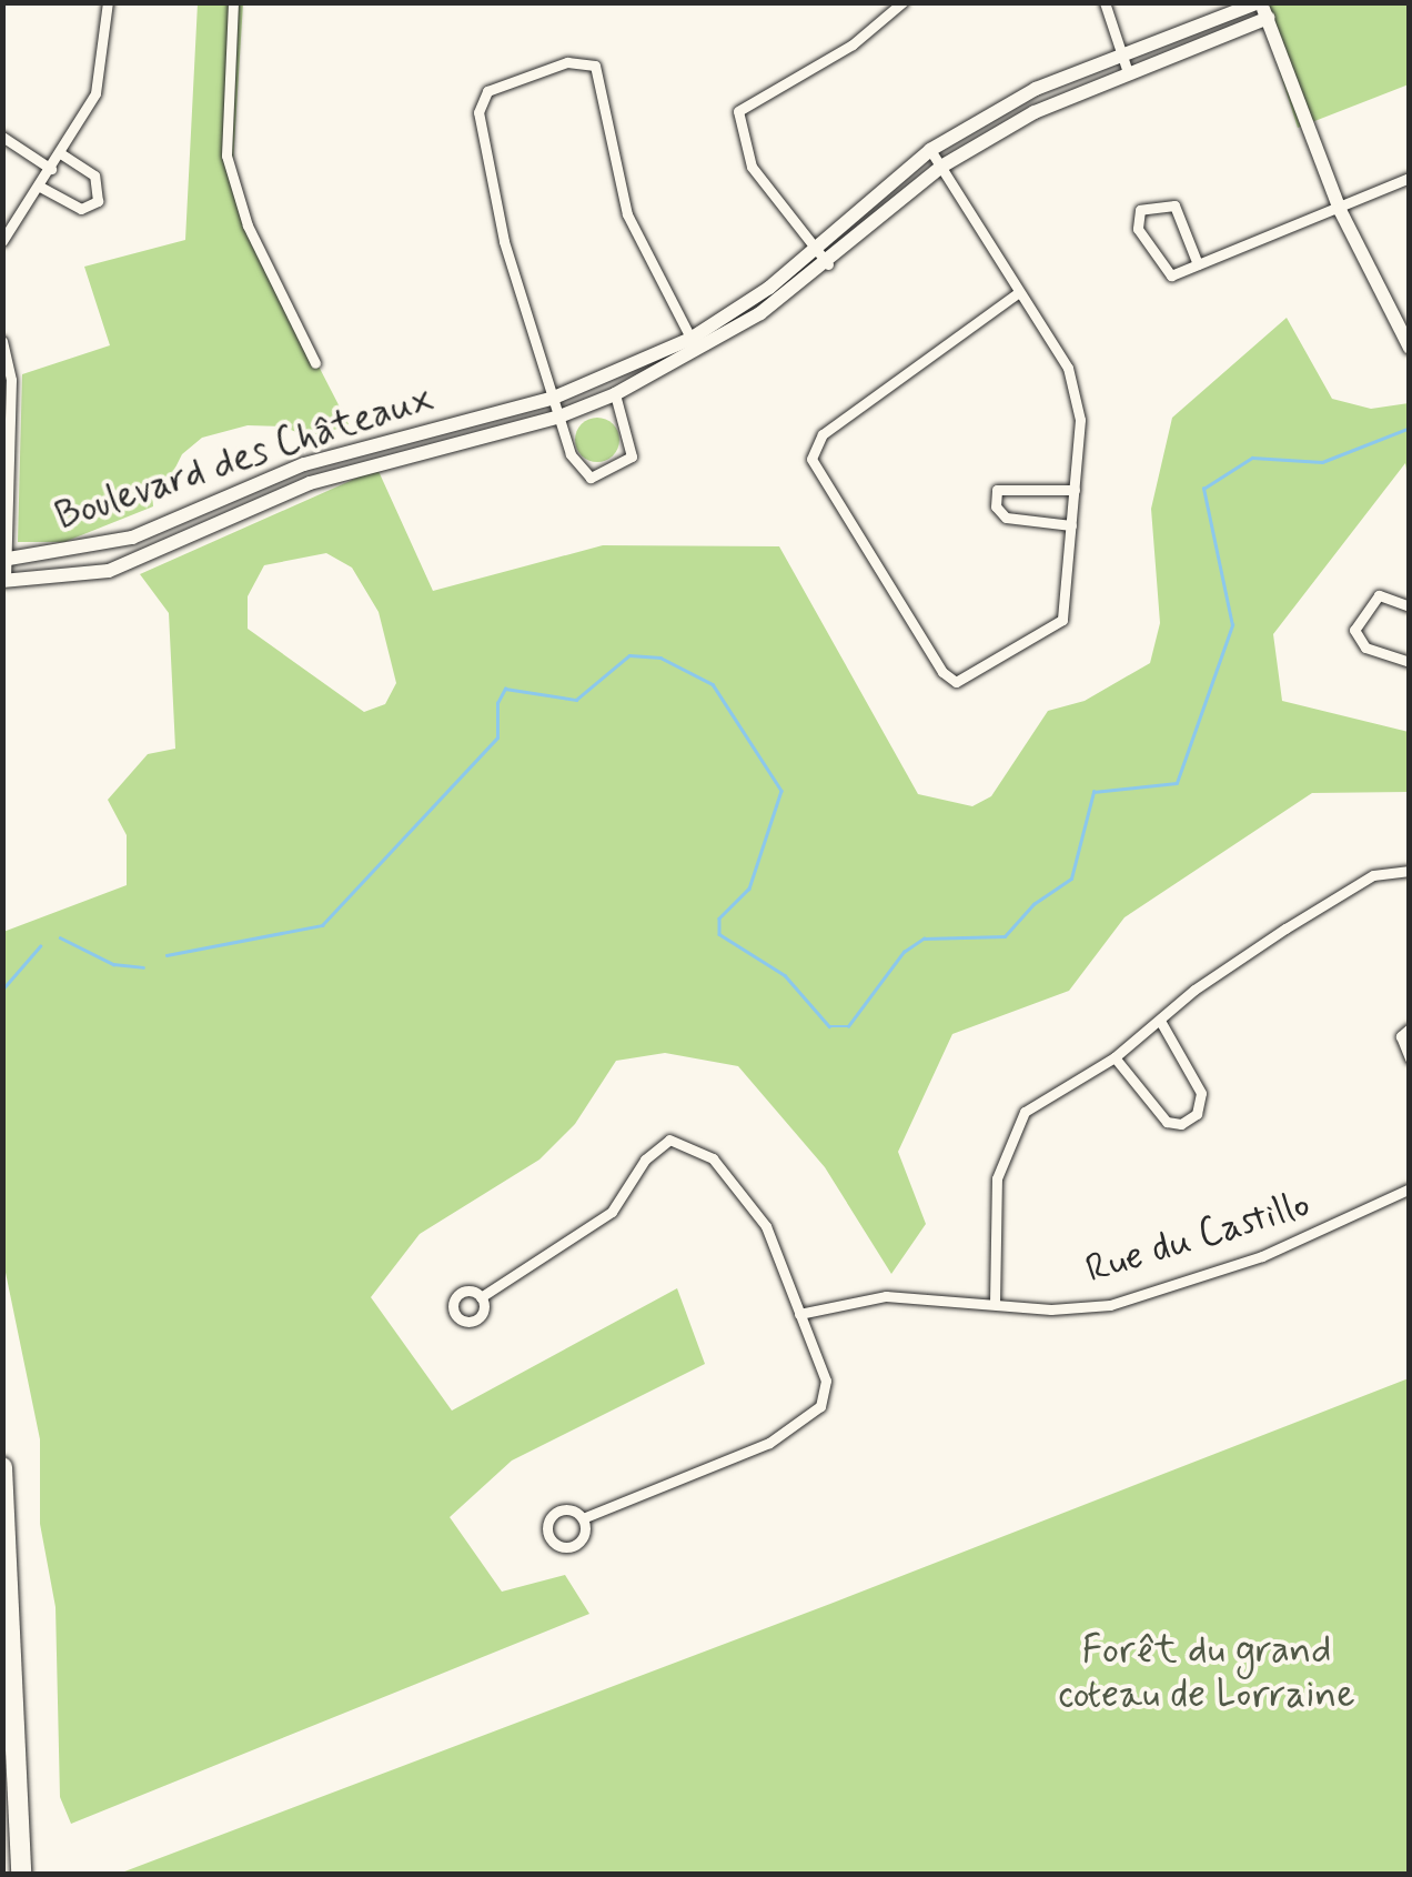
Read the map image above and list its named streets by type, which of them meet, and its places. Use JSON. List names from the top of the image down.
{
  "streets": {
    "street": ["Boulevard des Châteaux", "Rue du Castillo"]
  },
  "parks": ["Forêt du grand coteau de Lorraine"]
}
